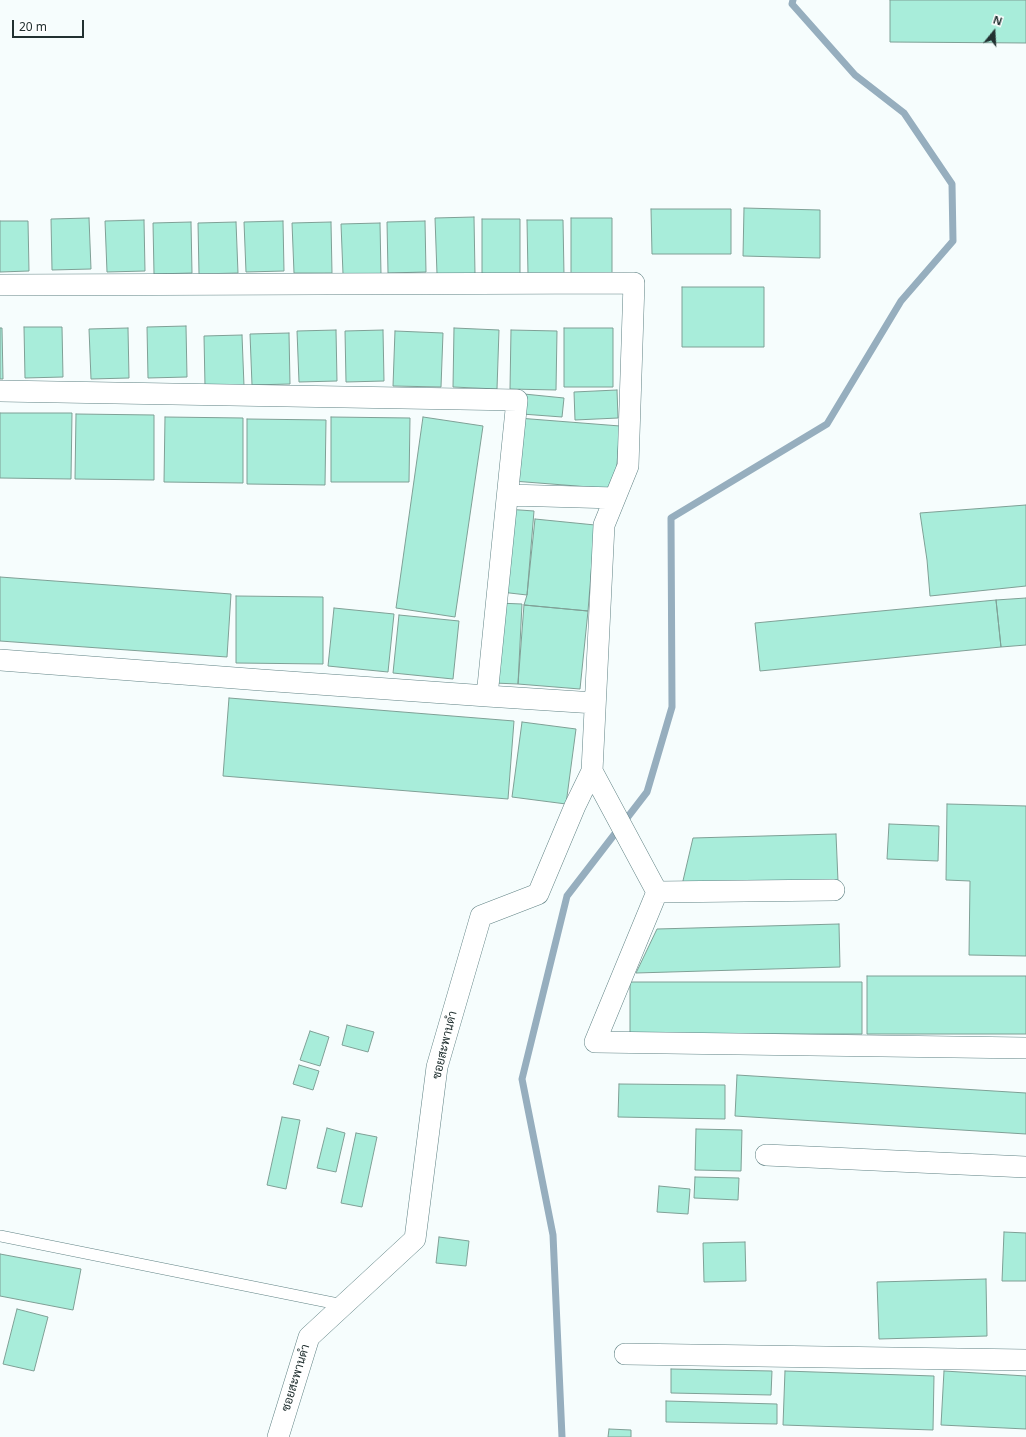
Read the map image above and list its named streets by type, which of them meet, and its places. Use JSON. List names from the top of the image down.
{
  "streets": {
    "street": ["ซอยสะพานดำ"]
  },
  "scale_bar": "20 m",
  "north": "top"
}
